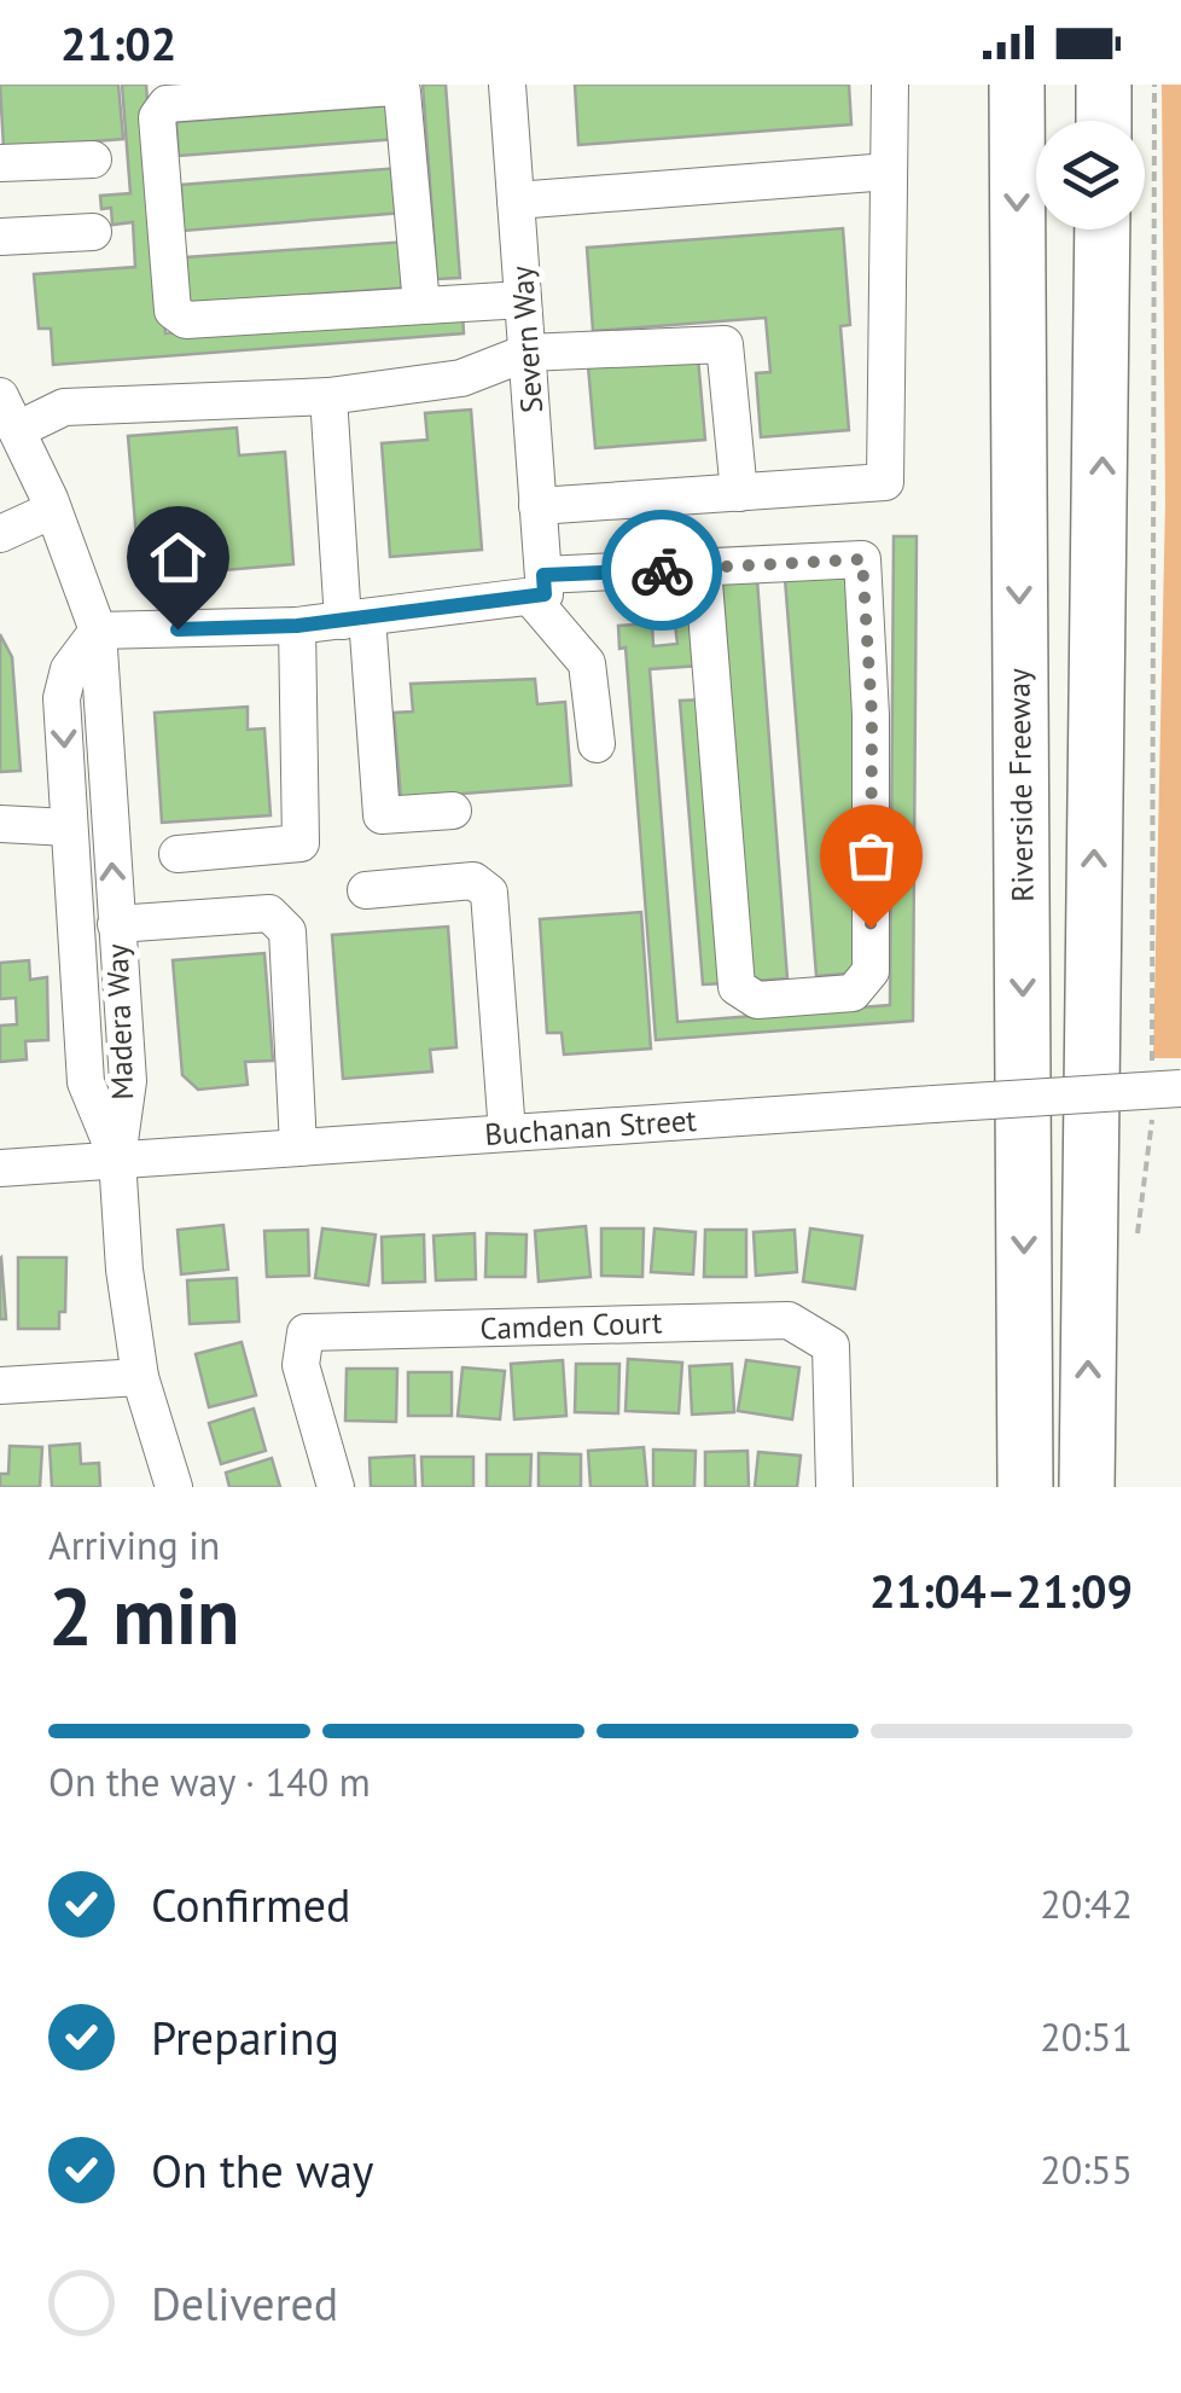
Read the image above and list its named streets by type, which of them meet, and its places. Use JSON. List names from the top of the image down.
{
  "streets": {
    "highway": ["Riverside Freeway"],
    "street": [
      "Severn Way",
      "Madera Way",
      "Buchanan Street",
      "Camden Court"
    ]
  },
  "crossings": [
    ["Madera Way", "Buchanan Street"]
  ],
  "page": {
    "status": "21:02",
    "heading": ["2 min", "Arriving in", "21:04–21:09"],
    "bar": "On the way · 140 m",
    "list": [
      ["Confirmed", "20:42"],
      ["Preparing", "20:51"],
      ["On the way", "20:55"],
      "Delivered"
    ]
  }
}
